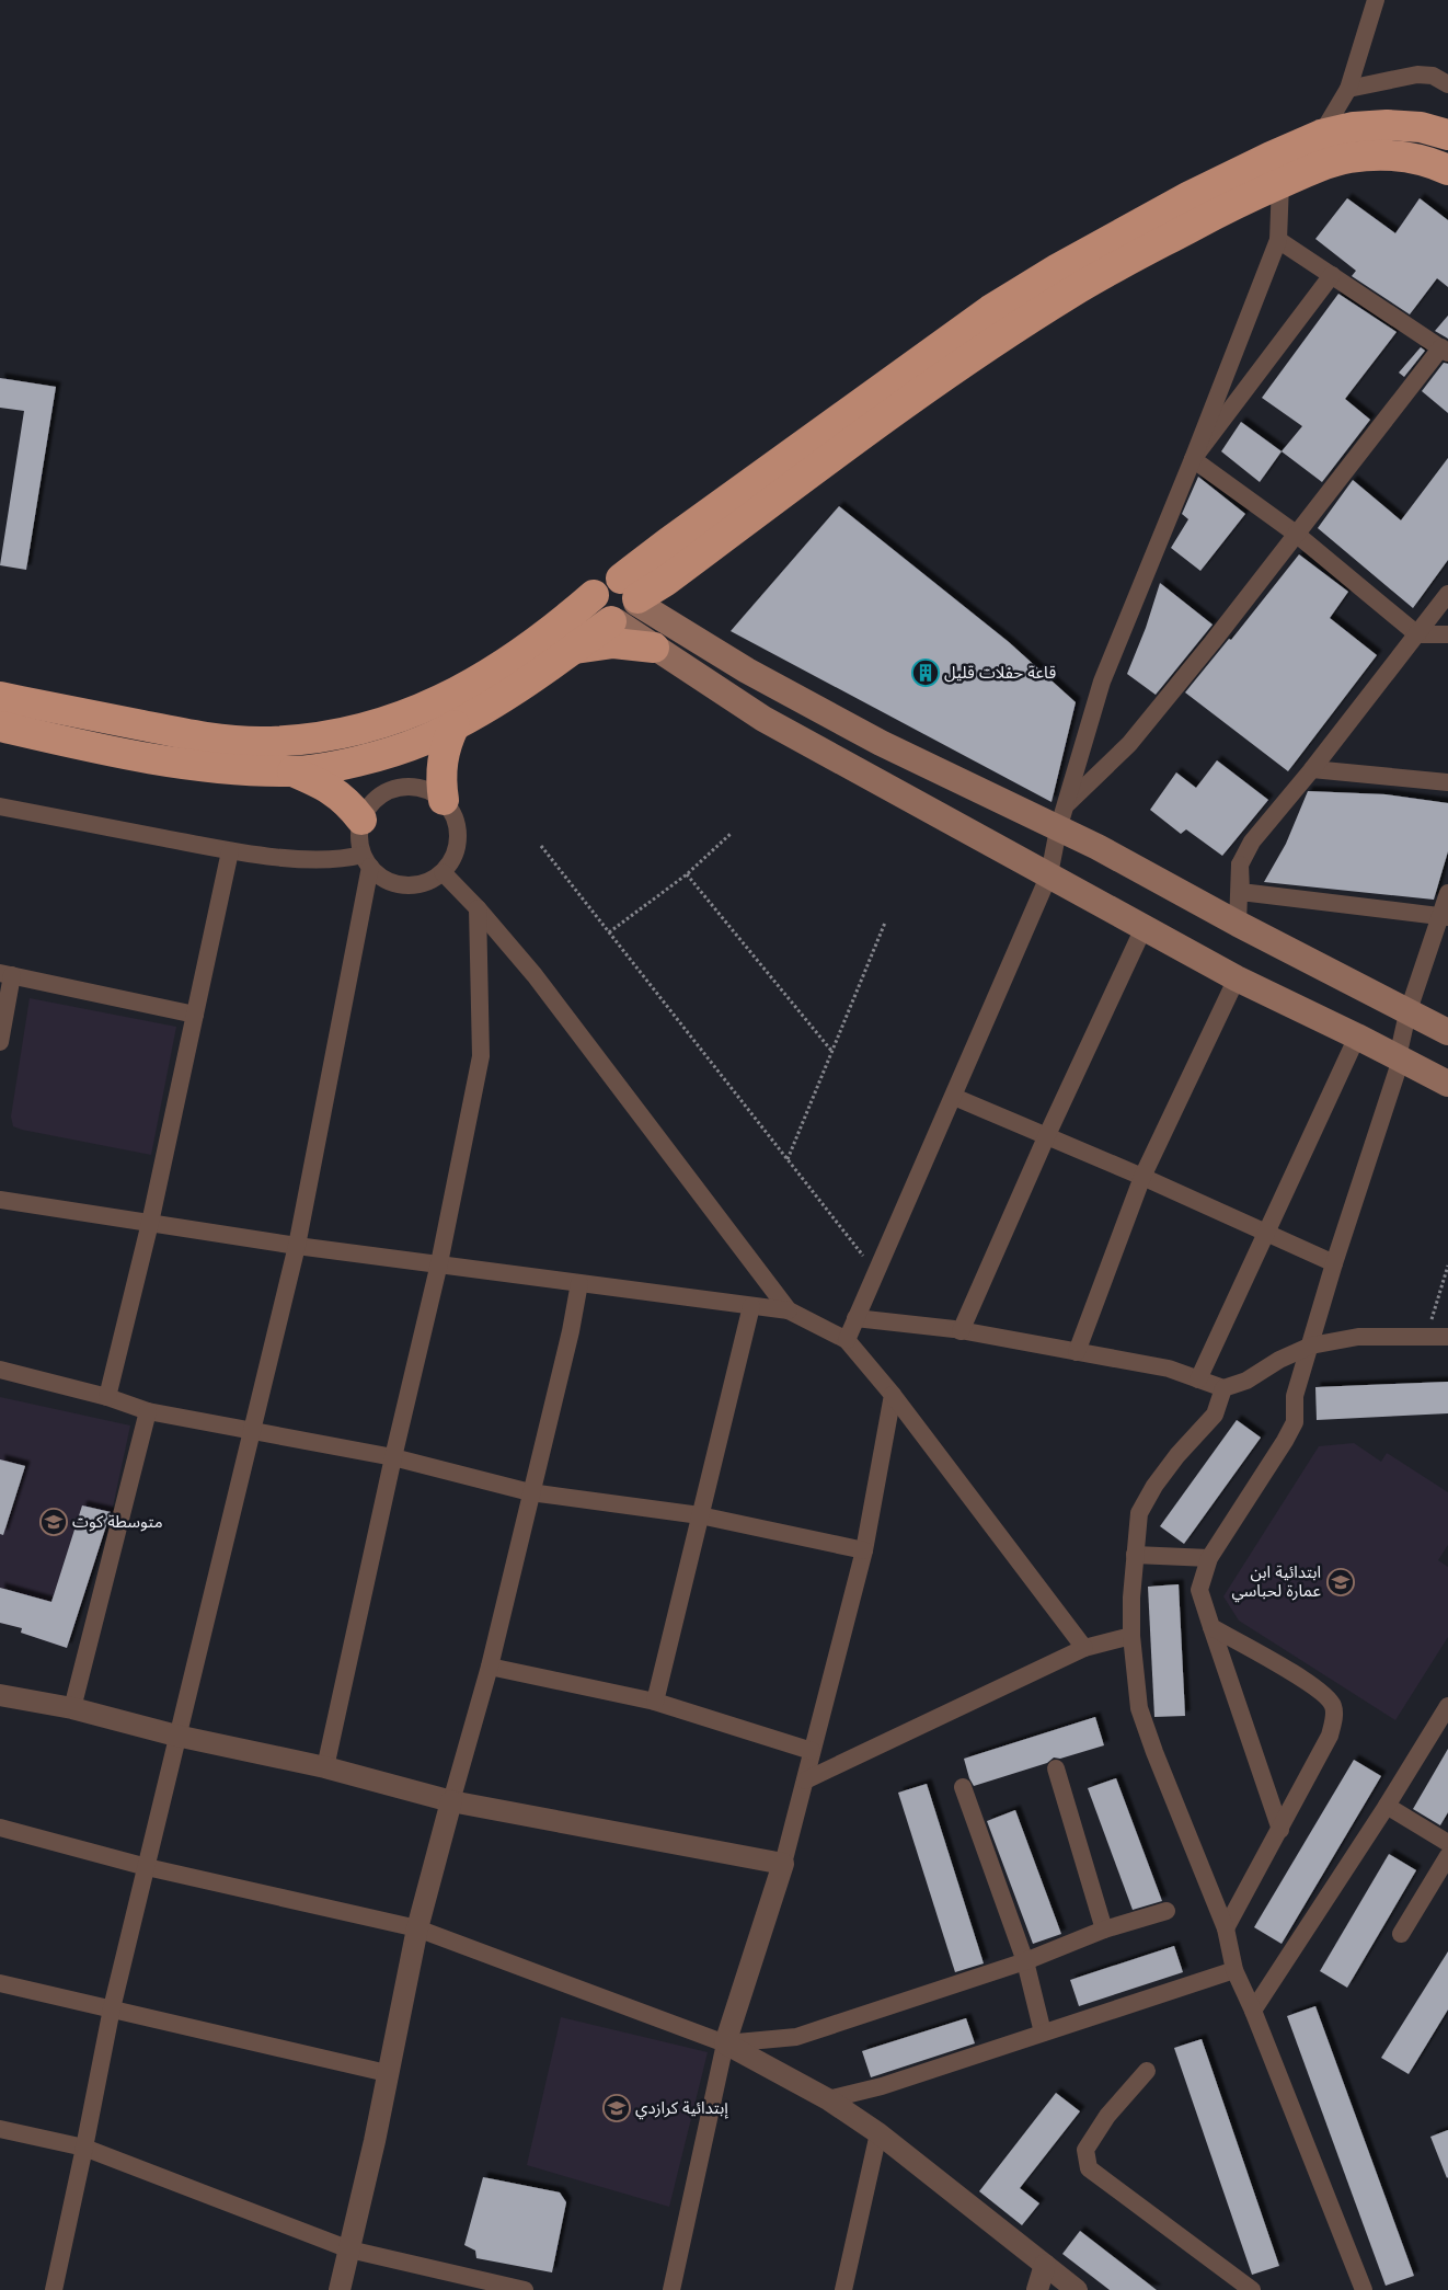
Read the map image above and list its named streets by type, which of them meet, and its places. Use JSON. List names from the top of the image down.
{
  "places": {
    "building": ["قاعة حفلات قليل"],
    "school or university": ["متوسطة كوت", "ابتدائية ابن عمارة لحباسي", "إبتدائية كرازدي"]
  }
}
